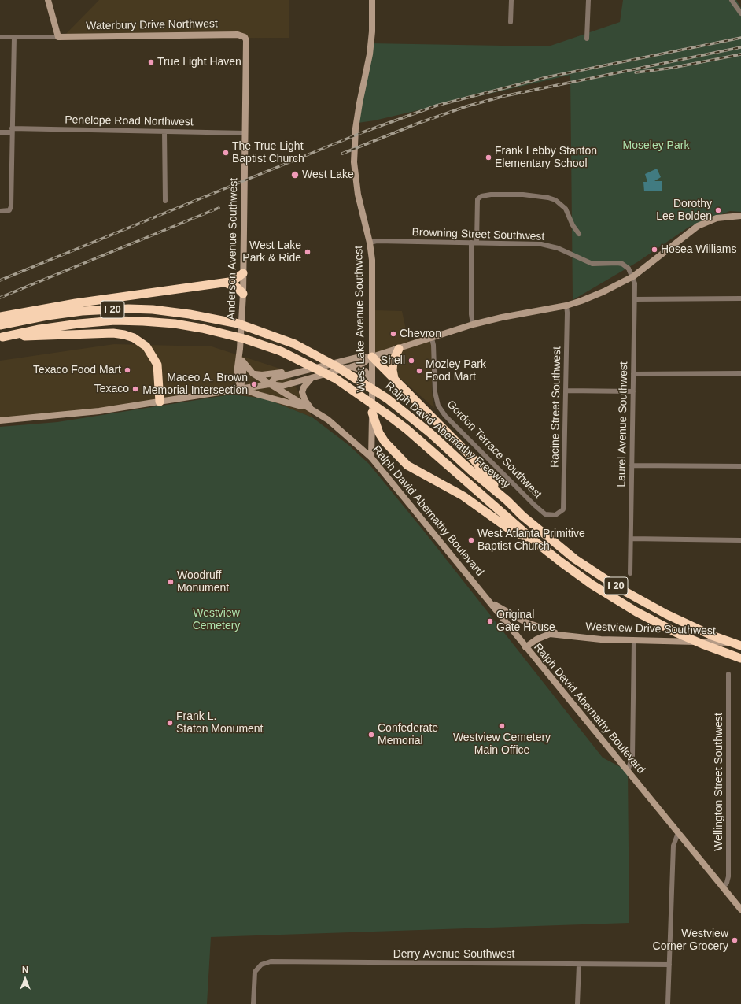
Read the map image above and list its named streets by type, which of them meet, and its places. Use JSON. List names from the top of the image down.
{
  "streets": {
    "highway": ["I 20", "Ralph David Abernathy Freeway"],
    "main road": [
      "Waterbury Drive Northwest",
      "Anderson Avenue Southwest",
      "West Lake Avenue Southwest",
      "Ralph David Abernathy Boulevard",
      "Westview Drive Southwest"
    ],
    "street": [
      "Penelope Road Northwest",
      "Browning Street Southwest",
      "Racine Street Southwest",
      "Laurel Avenue Southwest",
      "Gordon Terrace Southwest",
      "Wellington Street Southwest",
      "Derry Avenue Southwest"
    ]
  },
  "crossings": [
    ["Waterbury Drive Northwest", "Anderson Avenue Southwest"],
    ["Penelope Road Northwest", "Anderson Avenue Southwest"],
    ["Browning Street Southwest", "West Lake Avenue Southwest"],
    ["Browning Street Southwest", "Laurel Avenue Southwest"],
    ["Anderson Avenue Southwest", "Ralph David Abernathy Boulevard"],
    ["West Lake Avenue Southwest", "Ralph David Abernathy Boulevard"],
    ["Racine Street Southwest", "Gordon Terrace Southwest"],
    ["Ralph David Abernathy Boulevard", "Westview Drive Southwest"],
    ["Ralph David Abernathy Boulevard", "Wellington Street Southwest"]
  ],
  "parks": ["Moseley Park", "Westview Cemetery"],
  "places": [
    "True Light Haven",
    "The True Light Baptist Church",
    "Frank Lebby Stanton Elementary School",
    "West Lake",
    "Dorothy Lee Bolden",
    "Hosea Williams",
    "West Lake Park & Ride",
    "Chevron",
    "Shell",
    "Texaco Food Mart",
    "Mozley Park Food Mart",
    "Maceo A. Brown Memorial Intersection",
    "Texaco",
    "West Atlanta Primitive Baptist Church",
    "Woodruff Monument",
    "Original Gate House",
    "Frank L. Staton Monument",
    "Westview Cemetery Main Office",
    "Confederate Memorial",
    "Westview Corner Grocery"
  ],
  "north": "top"
}
